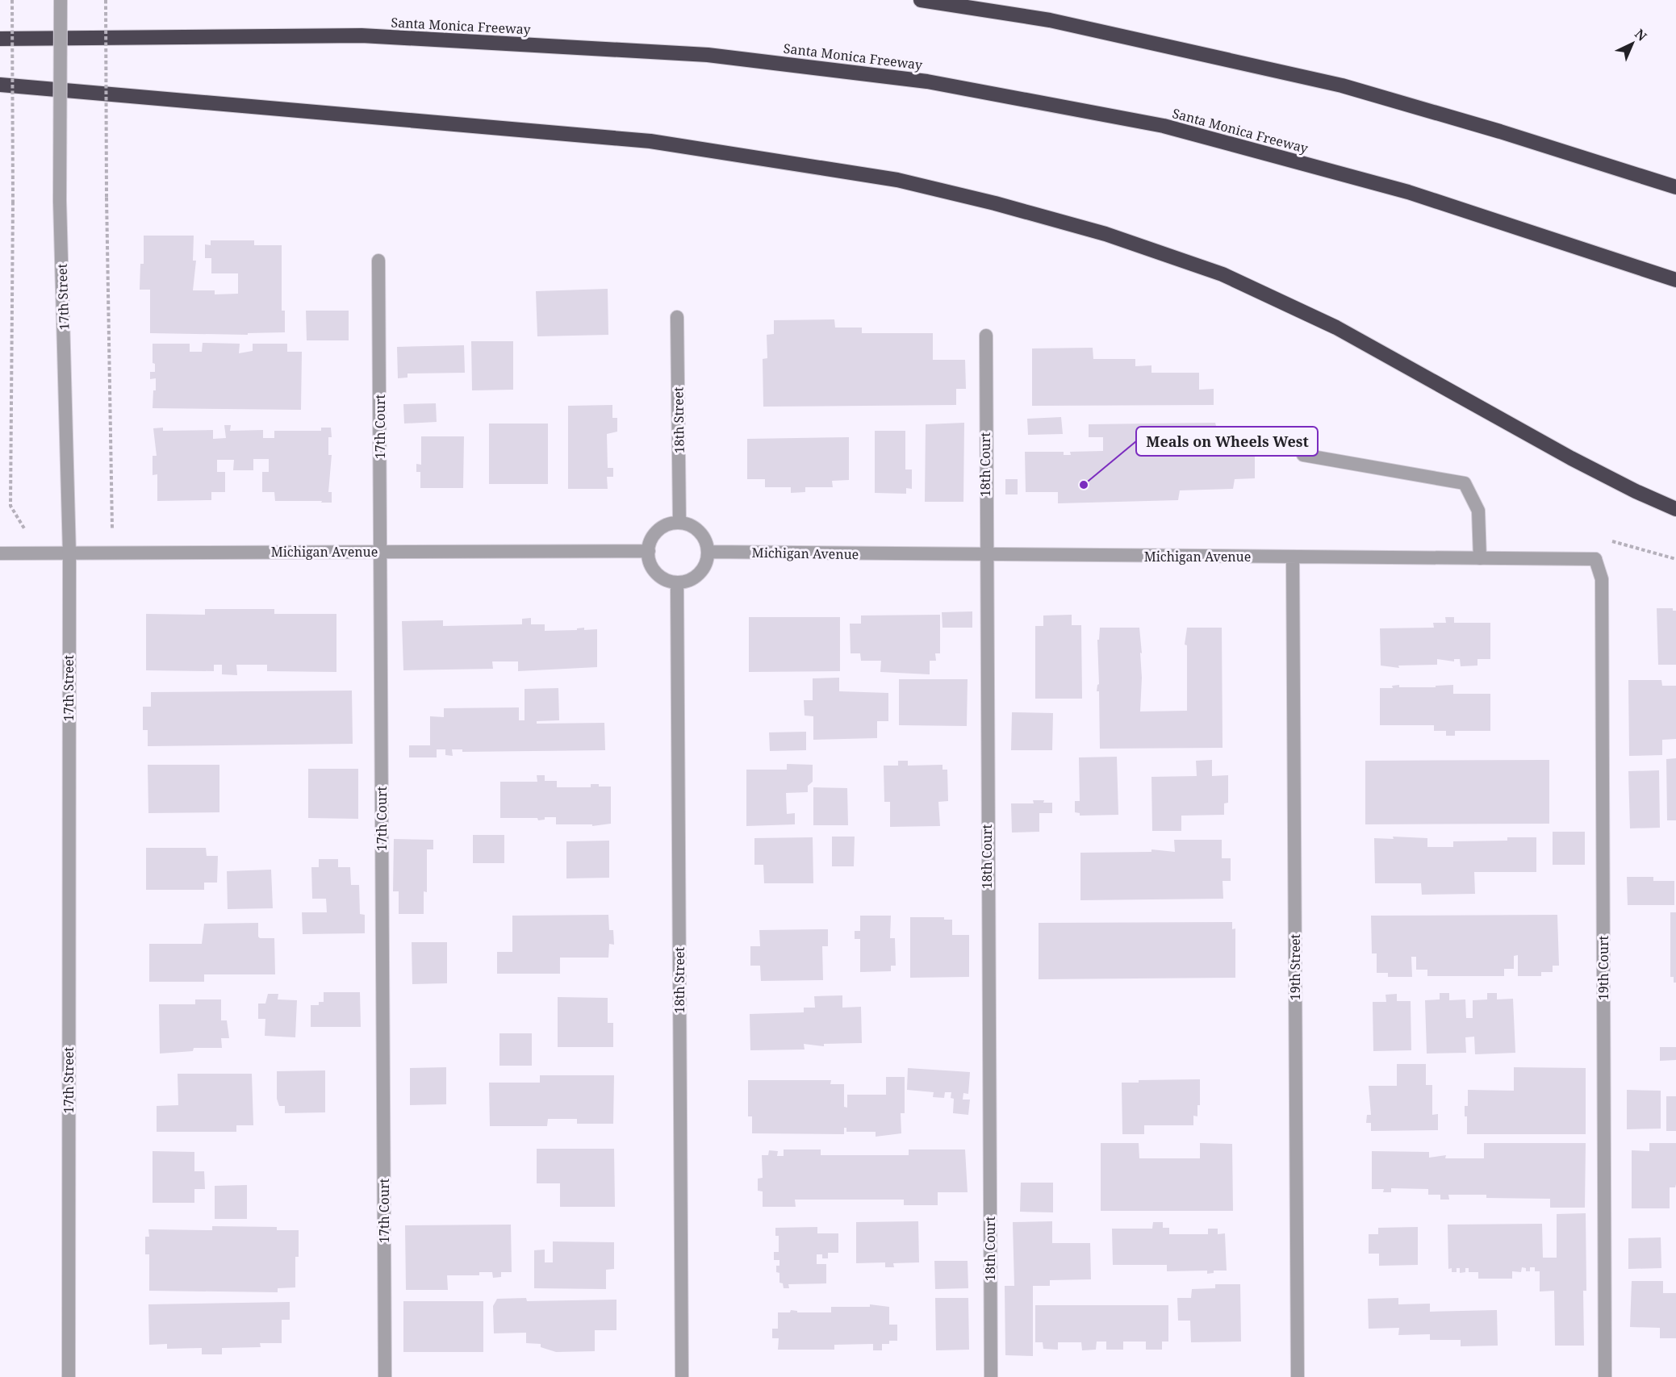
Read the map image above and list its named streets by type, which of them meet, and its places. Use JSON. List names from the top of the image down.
{
  "streets": {
    "highway": ["Santa Monica Freeway"],
    "street": [
      "17th Street",
      "18th Street",
      "17th Court",
      "18th Court",
      "Michigan Avenue",
      "19th Street",
      "19th Court"
    ]
  },
  "crossings": [
    ["17th Street", "Michigan Avenue"],
    ["18th Street", "Michigan Avenue"],
    ["17th Court", "Michigan Avenue"],
    ["18th Court", "Michigan Avenue"],
    ["Michigan Avenue", "19th Street"],
    ["Michigan Avenue", "19th Court"]
  ],
  "places": ["Meals on Wheels West"],
  "north": "top right"
}
